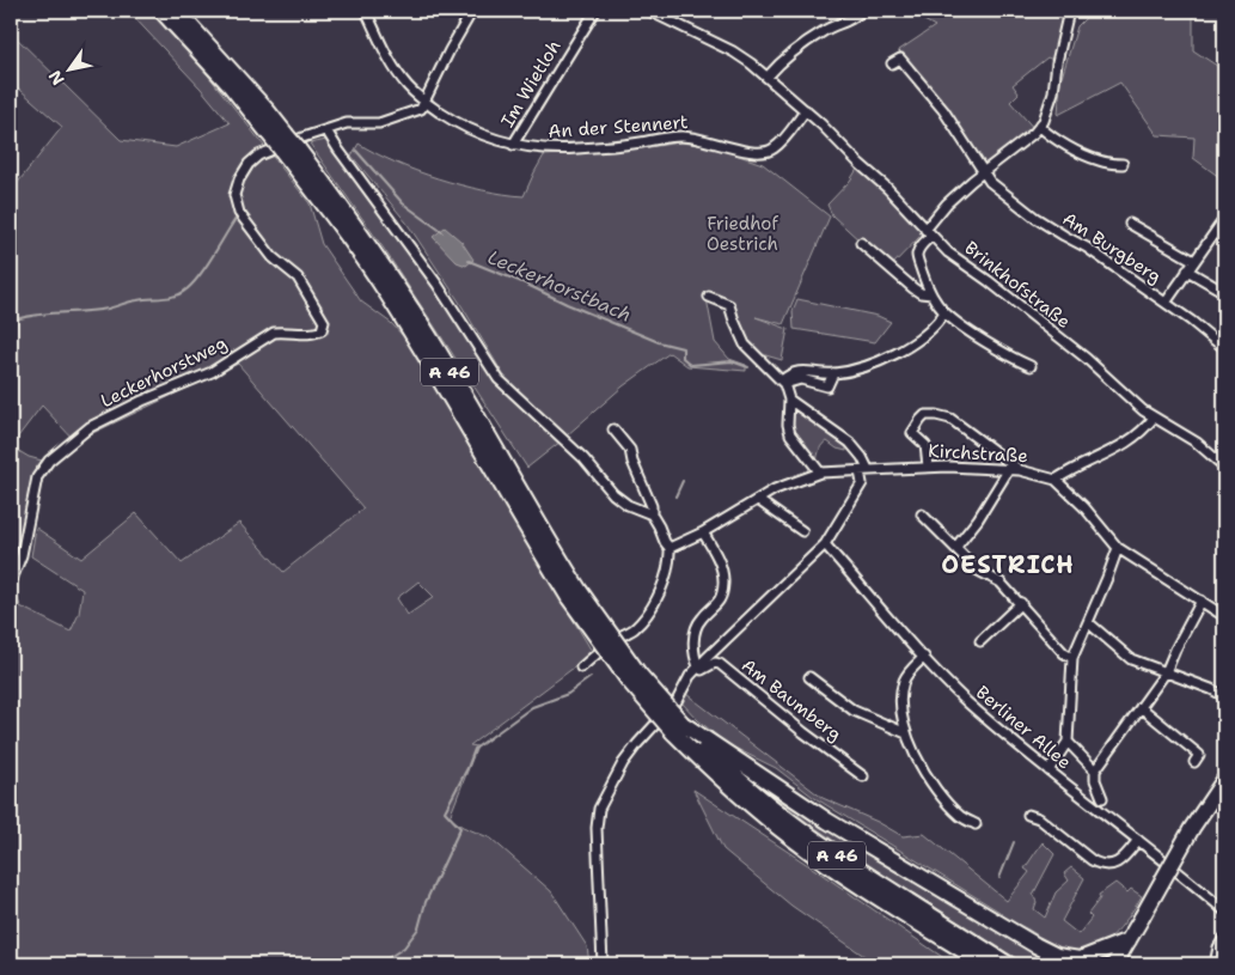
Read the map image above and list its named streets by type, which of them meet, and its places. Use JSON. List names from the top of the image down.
{
  "streets": {
    "highway": ["A 46"],
    "street": [
      "Im Wietloh",
      "An der Stennert",
      "Am Burgberg",
      "Brinkhofstraße",
      "Leckerhorstweg",
      "Kirchstraße",
      "Am Baumberg",
      "Berliner Allee"
    ]
  },
  "crossings": [
    ["Im Wietloh", "An der Stennert"],
    ["An der Stennert", "Brinkhofstraße"],
    ["An der Stennert", "Leckerhorstweg"]
  ],
  "districts": ["OESTRICH"],
  "water": ["Leckerhorstbach"],
  "parks": ["Friedhof Oestrich"],
  "north": "bottom left"
}
